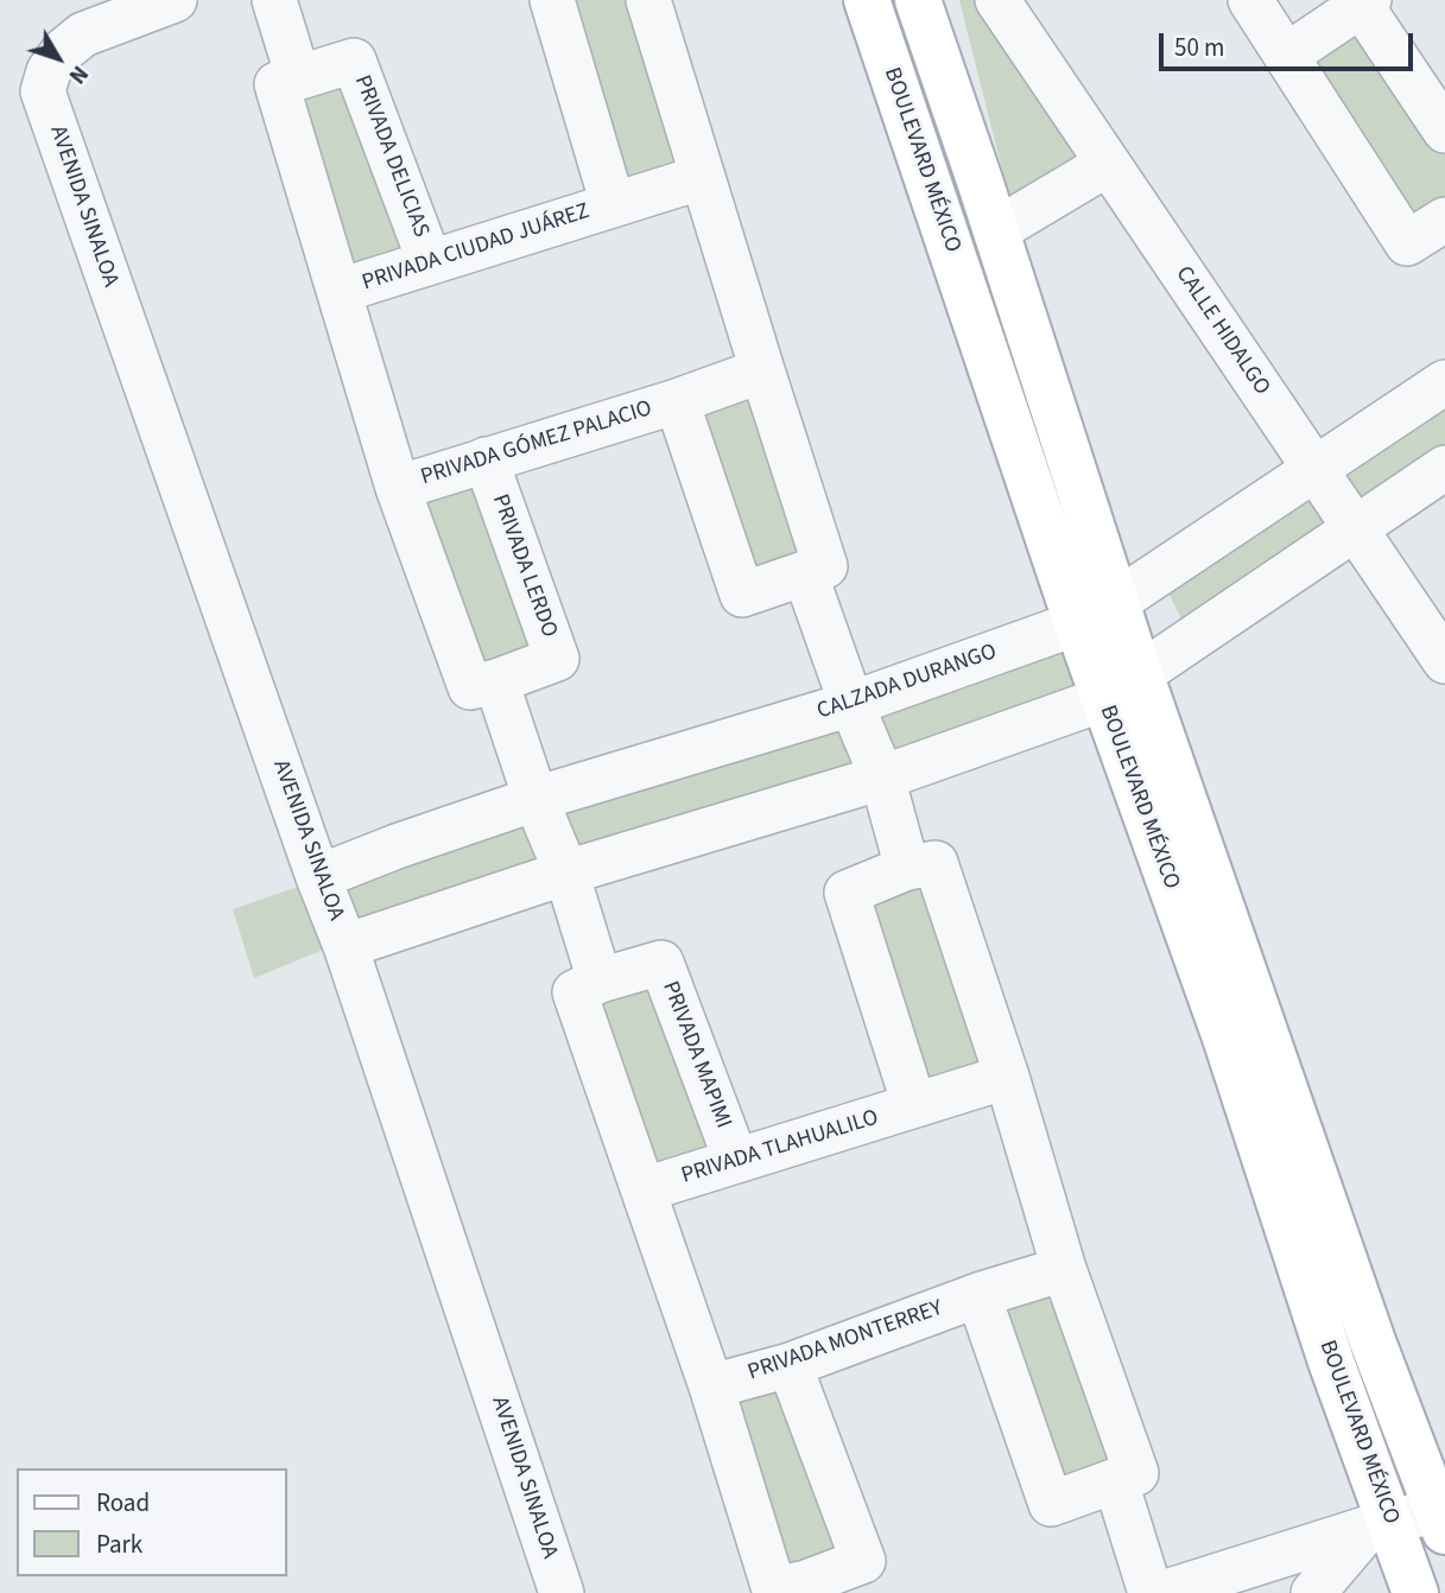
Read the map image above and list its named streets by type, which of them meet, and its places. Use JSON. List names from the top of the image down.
{
  "streets": {
    "main road": ["BOULEVARD MÉXICO"],
    "street": [
      "PRIVADA DELICIAS",
      "AVENIDA SINALOA",
      "PRIVADA CIUDAD JUÁREZ",
      "CALLE HIDALGO",
      "PRIVADA GÓMEZ PALACIO",
      "PRIVADA LERDO",
      "CALZADA DURANGO",
      "PRIVADA MAPIMI",
      "PRIVADA TLAHUALILO",
      "PRIVADA MONTERREY"
    ]
  },
  "crossings": [
    ["PRIVADA DELICIAS", "PRIVADA CIUDAD JUÁREZ"],
    ["BOULEVARD MÉXICO", "CALZADA DURANGO"],
    ["AVENIDA SINALOA", "CALZADA DURANGO"],
    ["CALLE HIDALGO", "CALZADA DURANGO"],
    ["PRIVADA GÓMEZ PALACIO", "PRIVADA LERDO"],
    ["PRIVADA MAPIMI", "PRIVADA TLAHUALILO"]
  ],
  "legend": ["Road", "Park"],
  "scale_bar": "50 m",
  "north": "bottom right"
}
